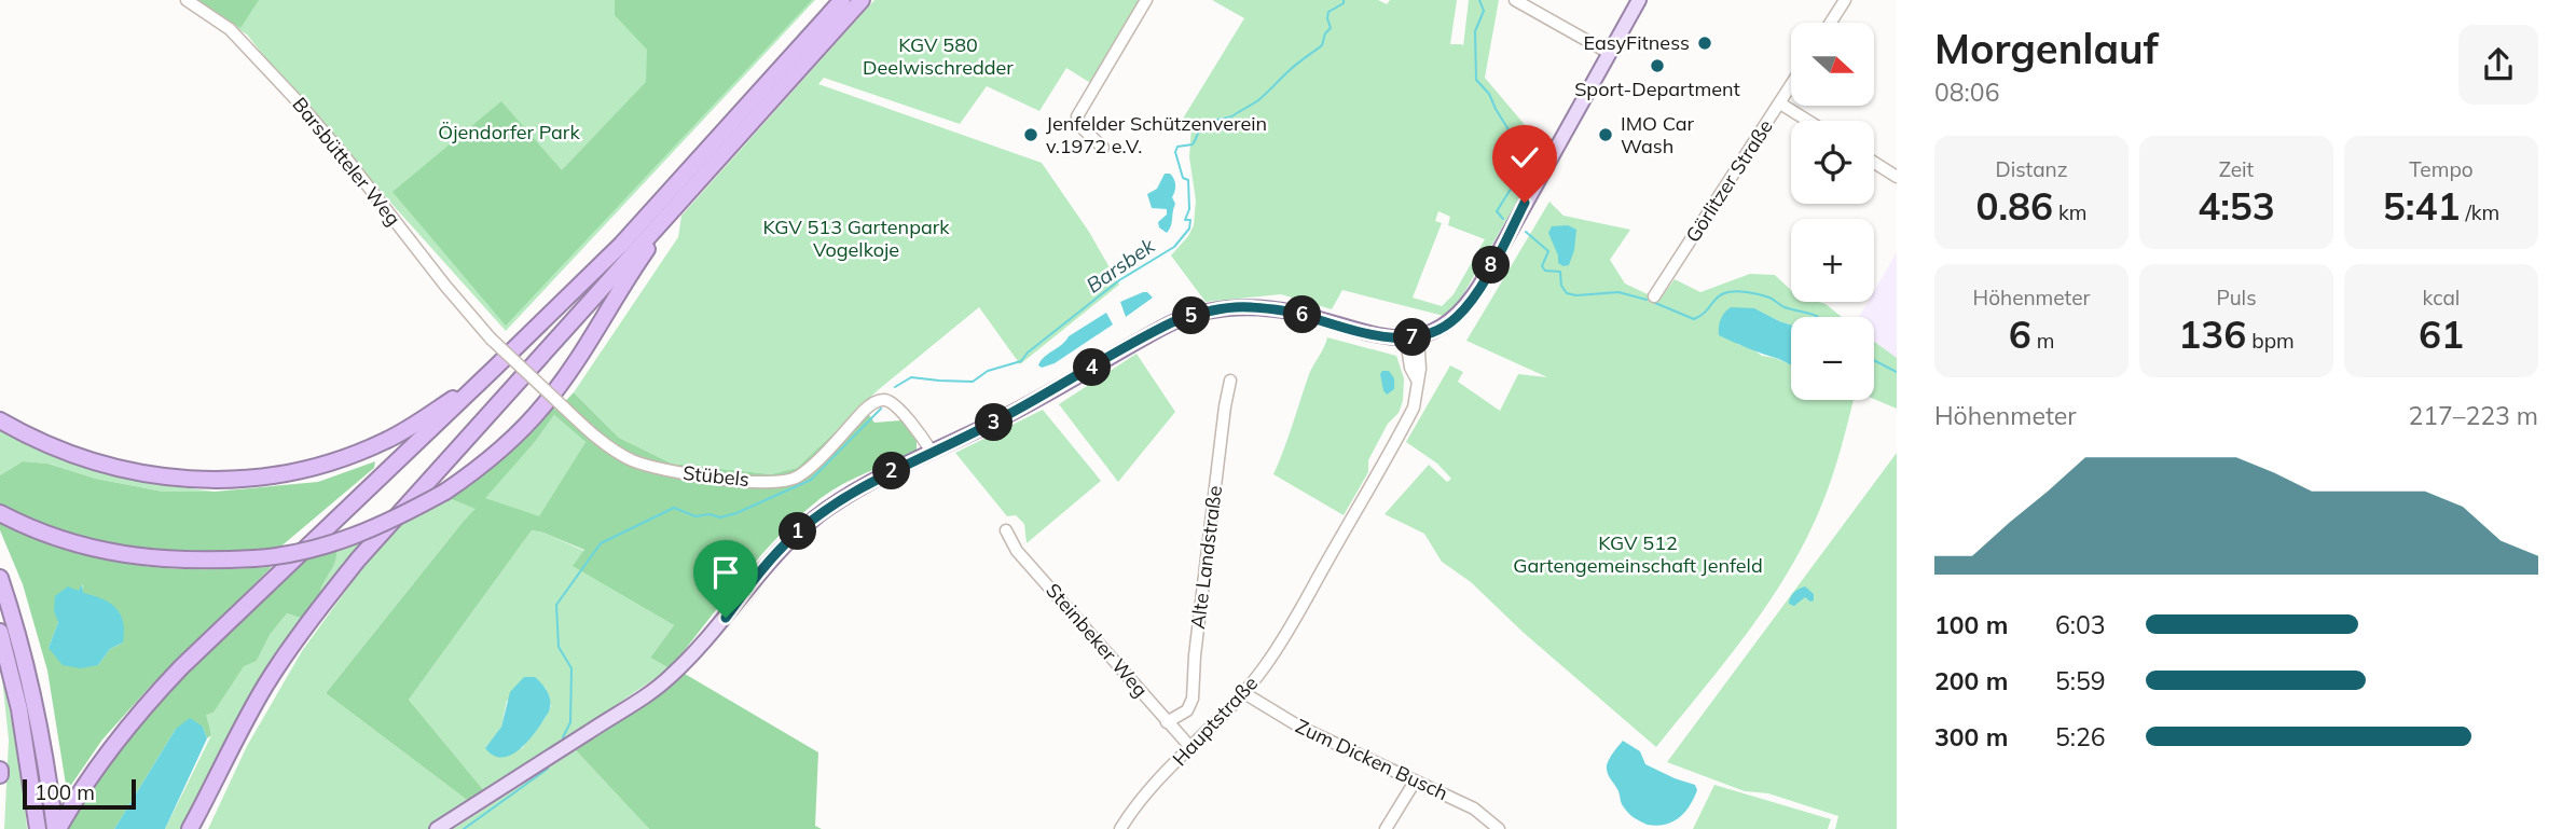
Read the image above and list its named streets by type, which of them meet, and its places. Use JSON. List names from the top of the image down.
{
  "streets": {
    "street": [
      "Barsbütteler Weg",
      "Görlitzer Straße",
      "Stübels",
      "Alte Landstraße",
      "Steinbeker Weg",
      "Hauptstraße",
      "Zum Dicken Busch"
    ]
  },
  "crossings": [
    ["Barsbütteler Weg", "Stübels"],
    ["Alte Landstraße", "Steinbeker Weg"],
    ["Steinbeker Weg", "Hauptstraße"],
    ["Hauptstraße", "Zum Dicken Busch"]
  ],
  "water": ["Barsbek"],
  "parks": [
    "KGV 580 Deelwischredder",
    "Öjendorfer Park",
    "KGV 513 Gartenpark Vogelkoje",
    "KGV 512 Gartengemeinschaft Jenfeld"
  ],
  "places": [
    "EasyFitness",
    "Sport-Department",
    "Jenfelder Schützenverein v.1972 e.V.",
    "IMO Car Wash"
  ],
  "scale_bar": "100 m",
  "north": "right",
  "page": {
    "heading": ["Morgenlauf", "08:06"],
    "map_buttons": ["+", "−"],
    "stats": [
      ["Distanz", "0.86 km"],
      ["Zeit", "4:53"],
      ["Tempo", "5:41 /km"],
      ["Höhenmeter", "6 m"],
      ["Puls", "136 bpm"],
      ["kcal", "61"]
    ],
    "pins": [
      "8",
      "6",
      "5",
      "7",
      "4",
      "3",
      "2",
      "1"
    ],
    "chart": ["Höhenmeter", "217–223 m"],
    "list": [
      {
        "name": "100 m",
        "note": "6:03"
      },
      {
        "name": "200 m",
        "note": "5:59"
      },
      {
        "name": "300 m",
        "note": "5:26"
      }
    ],
    "scale": "100 m"
  }
}
